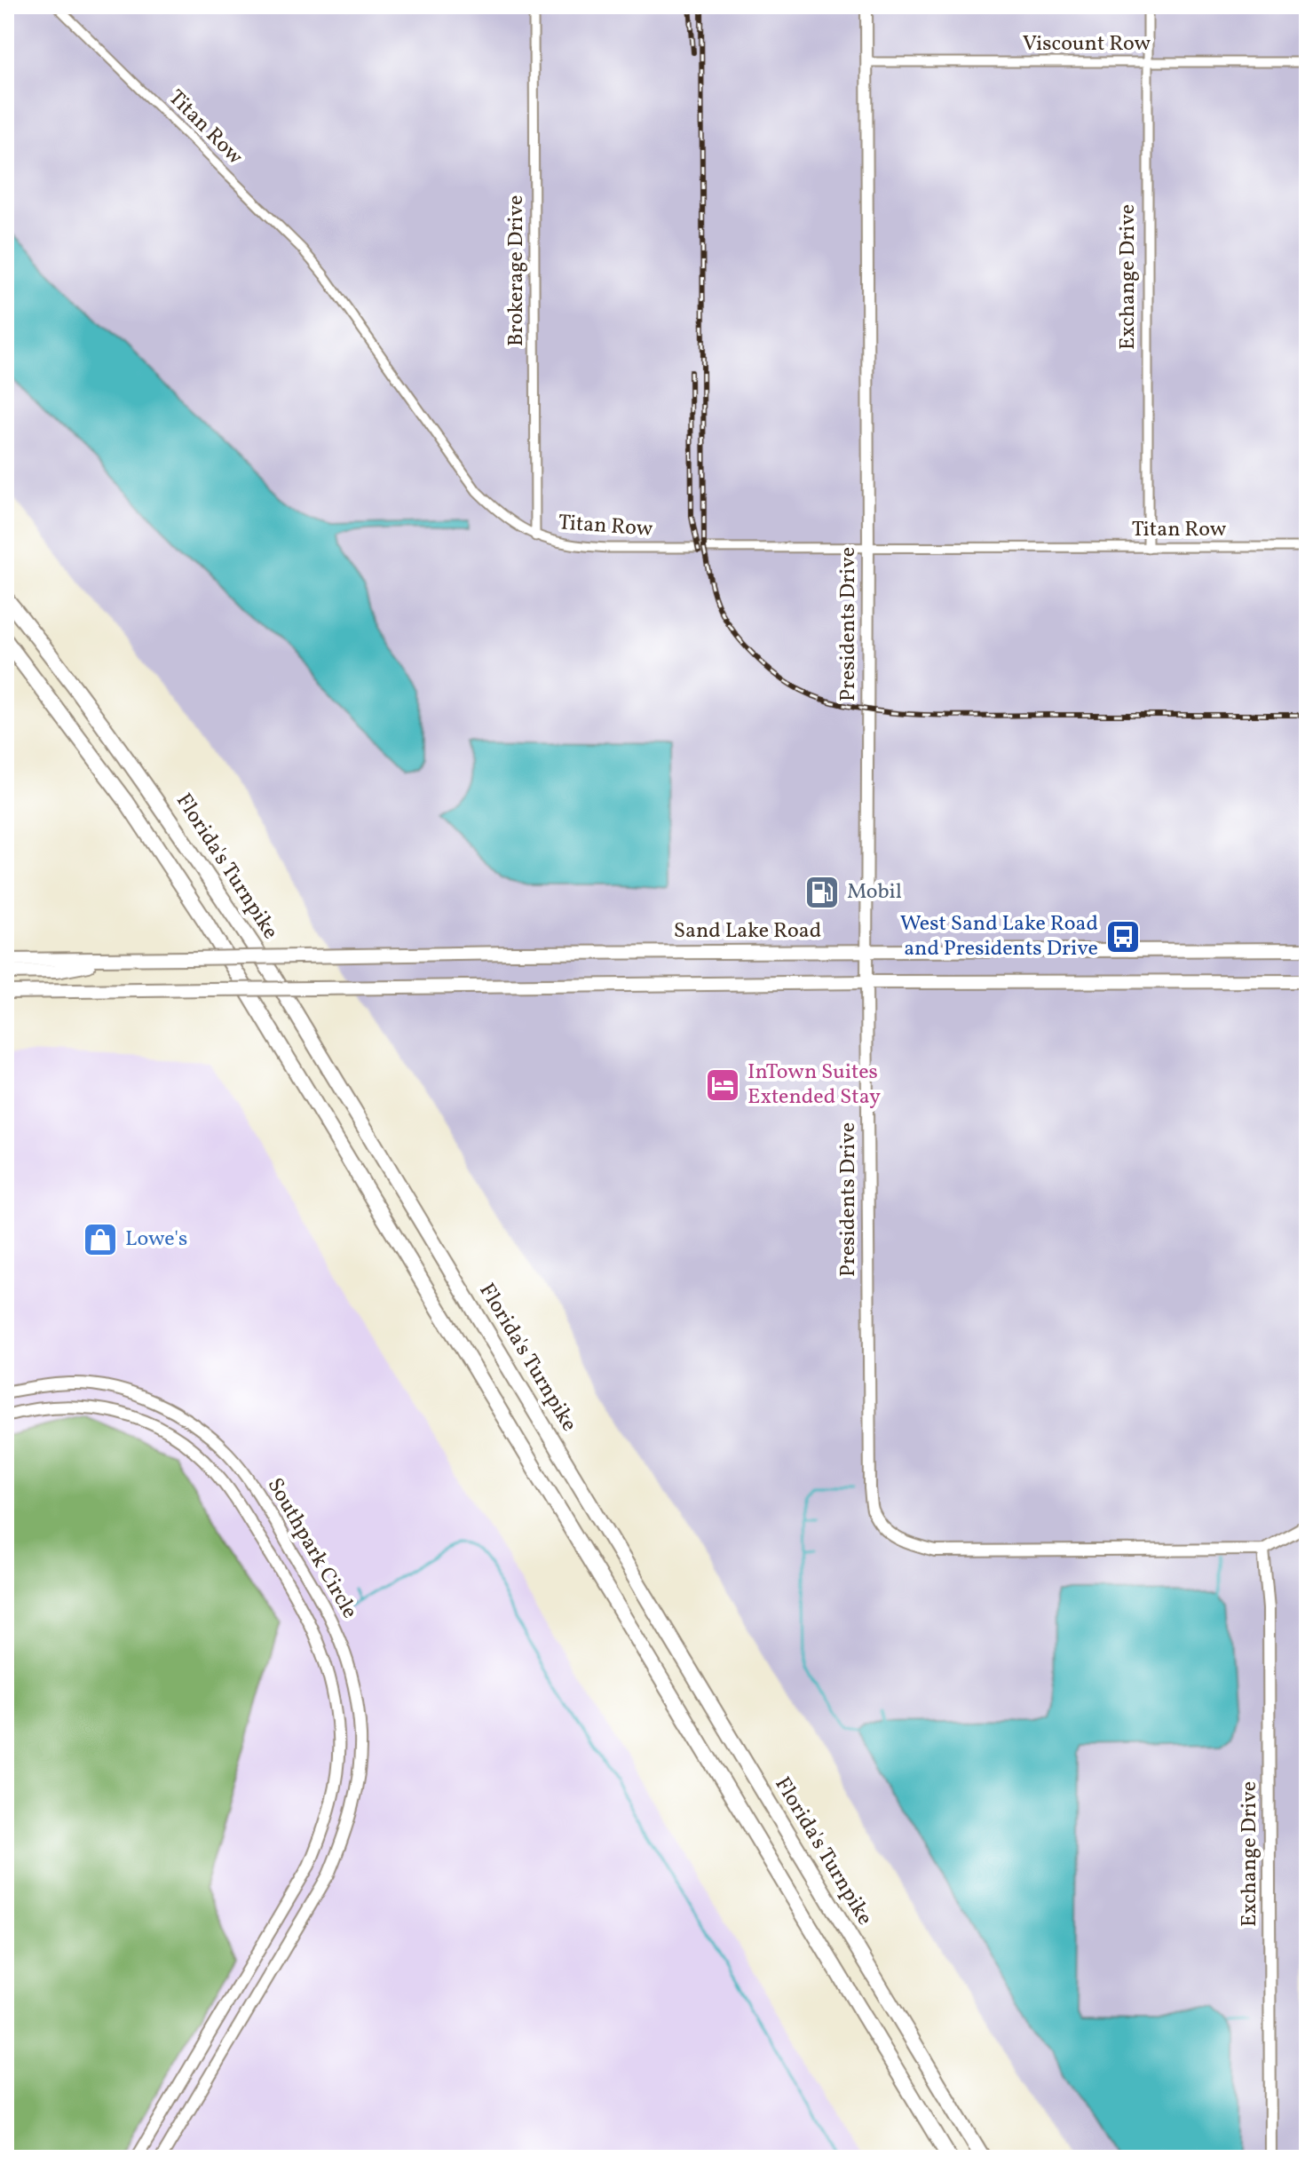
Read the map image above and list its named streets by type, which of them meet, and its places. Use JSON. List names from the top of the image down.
{
  "streets": {
    "highway": ["Florida's Turnpike"],
    "main road": ["Sand Lake Road"],
    "street": [
      "Viscount Row",
      "Titan Row",
      "Brokerage Drive",
      "Exchange Drive",
      "Presidents Drive",
      "Southpark Circle"
    ]
  },
  "crossings": [
    ["Viscount Row", "Exchange Drive"],
    ["Viscount Row", "Presidents Drive"],
    ["Titan Row", "Brokerage Drive"],
    ["Titan Row", "Exchange Drive"],
    ["Titan Row", "Presidents Drive"],
    ["Exchange Drive", "Presidents Drive"],
    ["Presidents Drive", "Sand Lake Road"]
  ],
  "places": {
    "fuel station": ["Mobil"],
    "bus stop": ["West Sand Lake Road and Presidents Drive"],
    "hotel": ["InTown Suites Extended Stay"],
    "shop": ["Lowe's"]
  }
}
